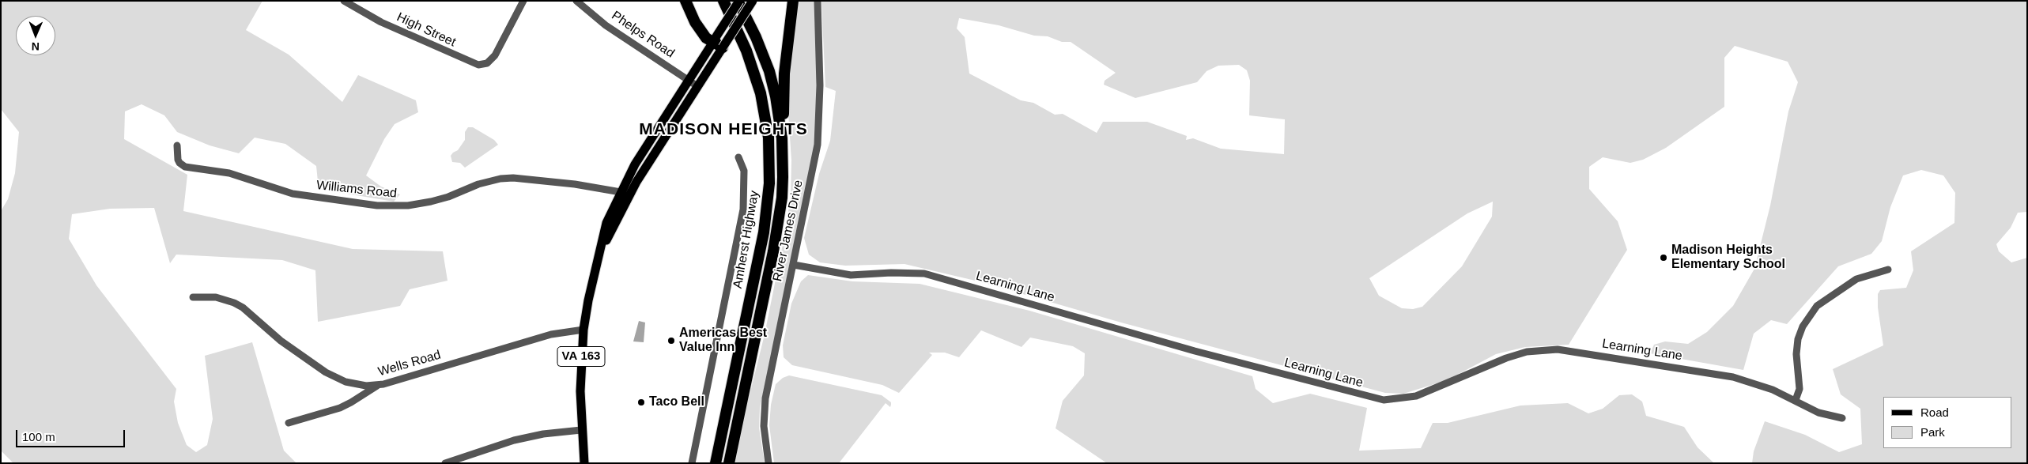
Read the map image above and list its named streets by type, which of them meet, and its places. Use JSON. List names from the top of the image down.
{
  "streets": {
    "highway": ["Amherst Highway"],
    "main road": ["VA 163"],
    "street": [
      "High Street",
      "Phelps Road",
      "Williams Road",
      "River James Drive",
      "Learning Lane",
      "Wells Road"
    ]
  },
  "crossings": [
    ["Phelps Road", "VA 163"],
    ["Williams Road", "VA 163"],
    ["River James Drive", "Learning Lane"],
    ["VA 163", "Wells Road"]
  ],
  "districts": ["MADISON HEIGHTS"],
  "places": ["Madison Heights Elementary School", "Americas Best Value Inn", "Taco Bell"],
  "legend": ["Road", "Park"],
  "scale_bar": "100 m",
  "north": "bottom"
}
